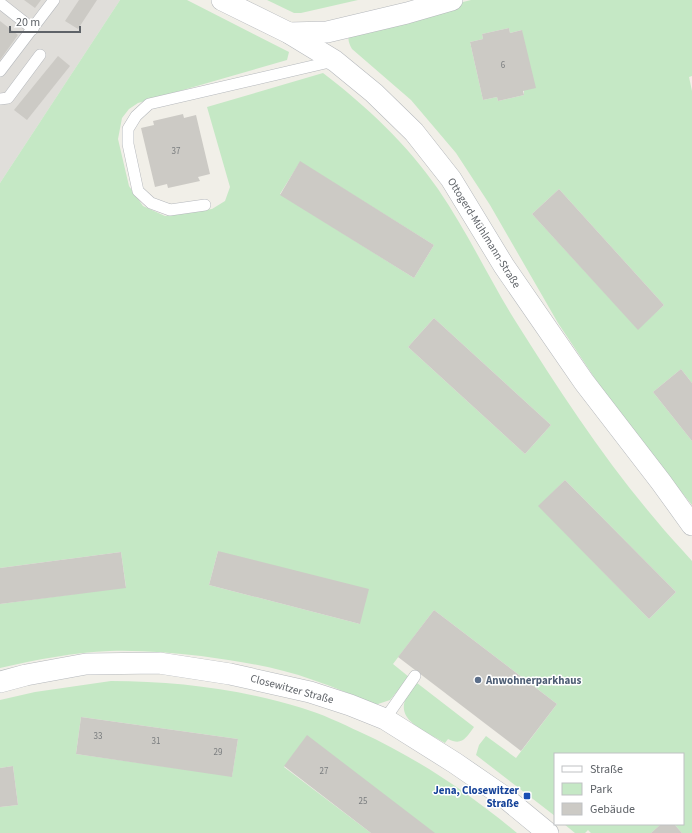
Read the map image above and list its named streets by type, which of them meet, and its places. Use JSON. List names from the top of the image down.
{
  "streets": {
    "street": ["Ottogerd-Mühlmann-Straße", "Closewitzer Straße"]
  },
  "places": {
    "other": ["Anwohnerparkhaus"],
    "transit": ["Jena, Closewitzer Straße"]
  },
  "house_numbers": [
    "6",
    "37",
    "33",
    "31",
    "29",
    "27",
    "25"
  ],
  "legend": ["Straße", "Park", "Gebäude"],
  "scale_bar": "20 m"
}
